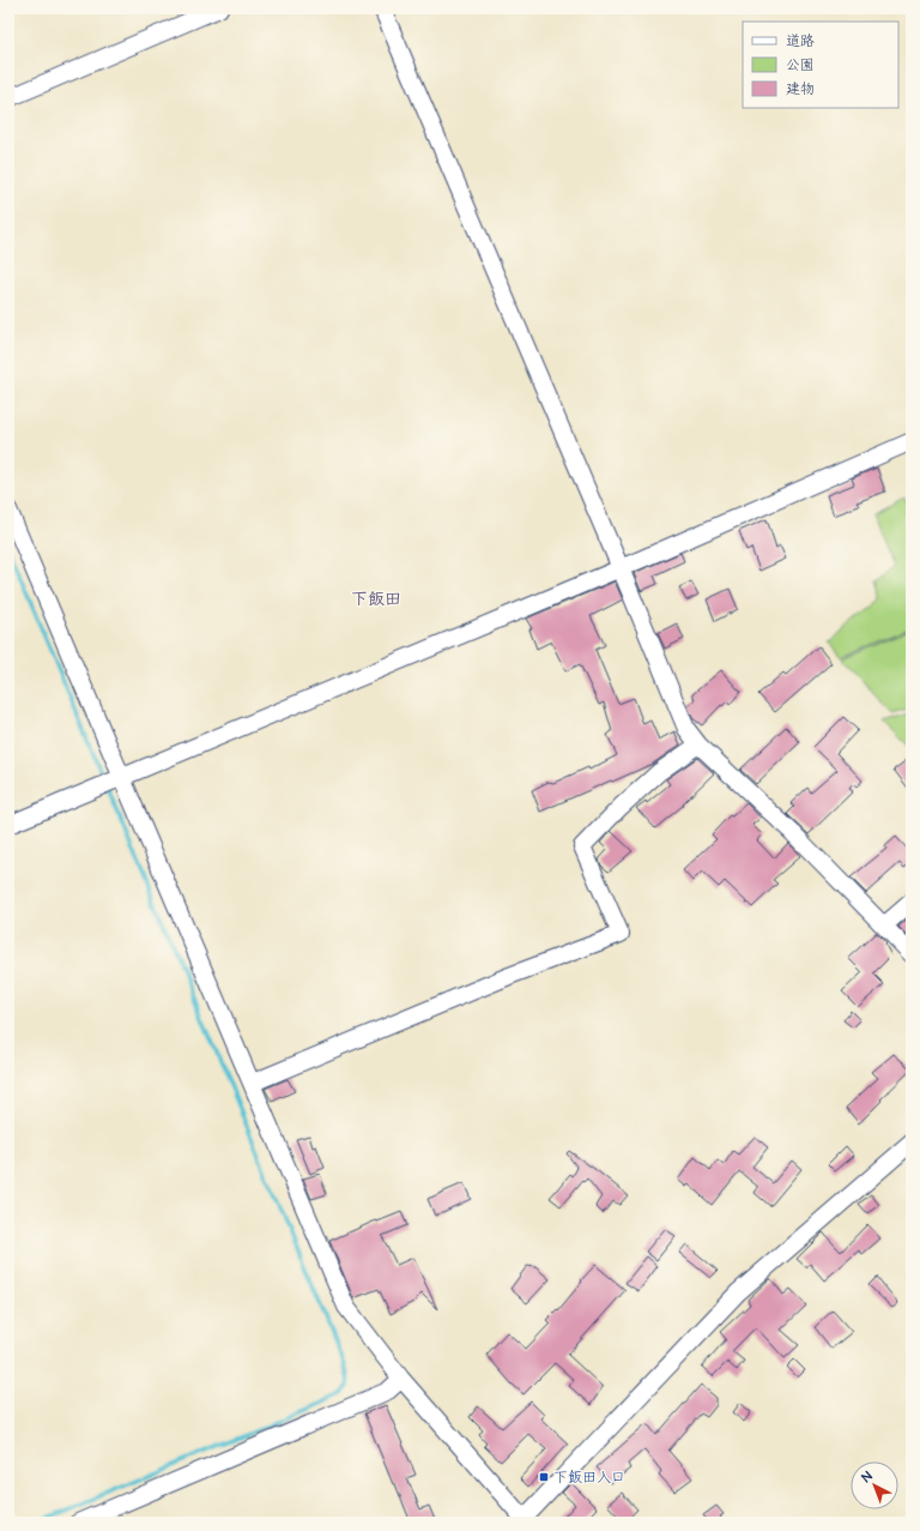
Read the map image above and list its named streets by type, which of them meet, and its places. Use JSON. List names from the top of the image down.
{
  "districts": ["下飯田"],
  "places": {
    "transit": ["下飯田入口"]
  },
  "legend": ["道路", "公園", "建物"],
  "north": "top left"
}
